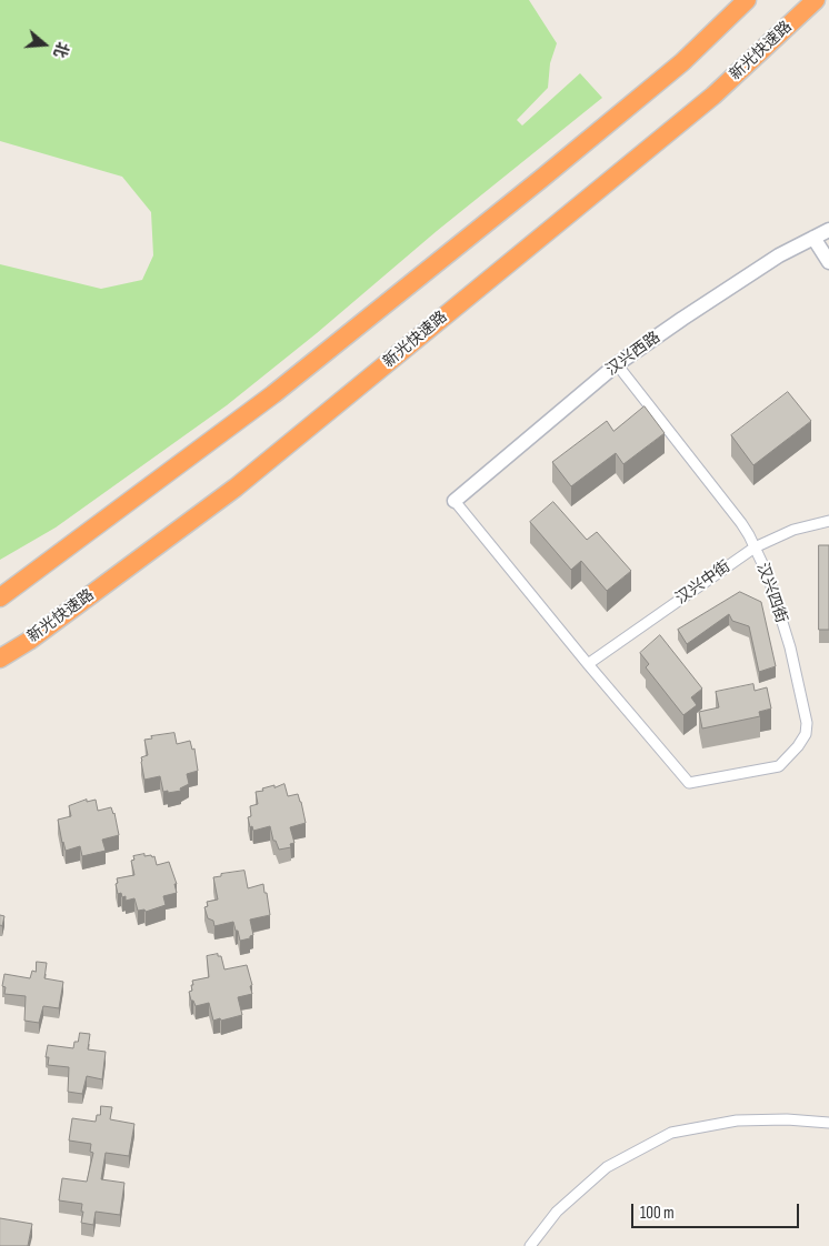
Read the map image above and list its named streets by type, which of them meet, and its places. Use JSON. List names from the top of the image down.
{
  "streets": {
    "highway": ["新光快速路"],
    "street": ["汉兴西路", "汉兴中街", "汉兴四街"]
  },
  "crossings": [
    ["汉兴西路", "汉兴四街"],
    ["汉兴中街", "汉兴四街"]
  ],
  "scale_bar": "100 m",
  "north": "right"
}
